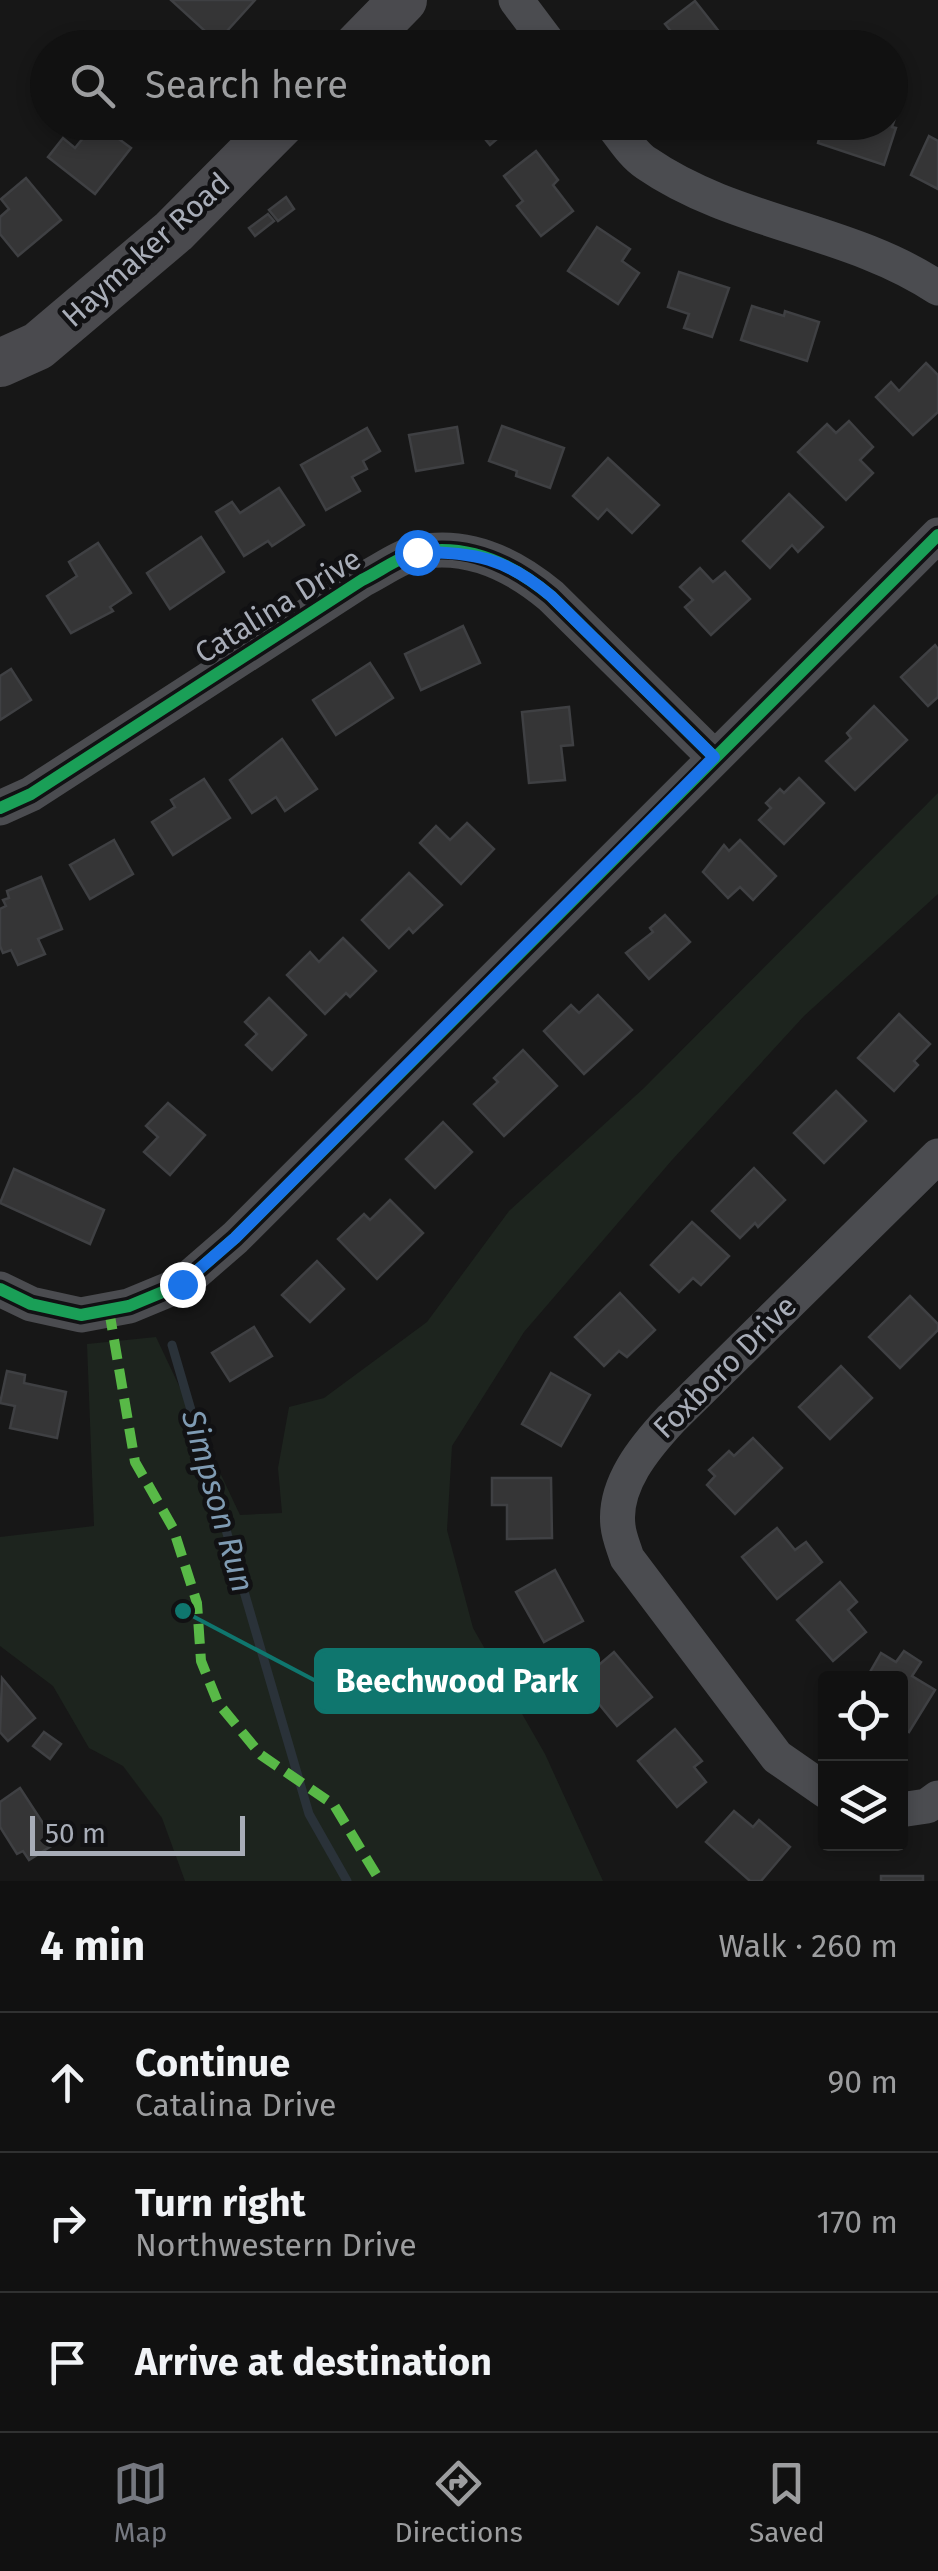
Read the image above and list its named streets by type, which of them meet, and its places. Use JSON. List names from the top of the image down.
{
  "streets": {
    "main road": ["Haymaker Road"],
    "street": ["Catalina Drive", "Foxboro Drive"]
  },
  "water": ["Simpson Run"],
  "places": ["Beechwood Park"],
  "scale_bar": "50 m",
  "page": {
    "search": "Search here",
    "scale": "50 m",
    "heading": ["4 min", "Walk · 260 m"],
    "list": [
      ["Continue", "Catalina Drive", "90 m"],
      ["Turn right", "Northwestern Drive", "170 m"],
      "Arrive at destination"
    ],
    "nav": ["Map", "Directions", "Saved"]
  }
}
